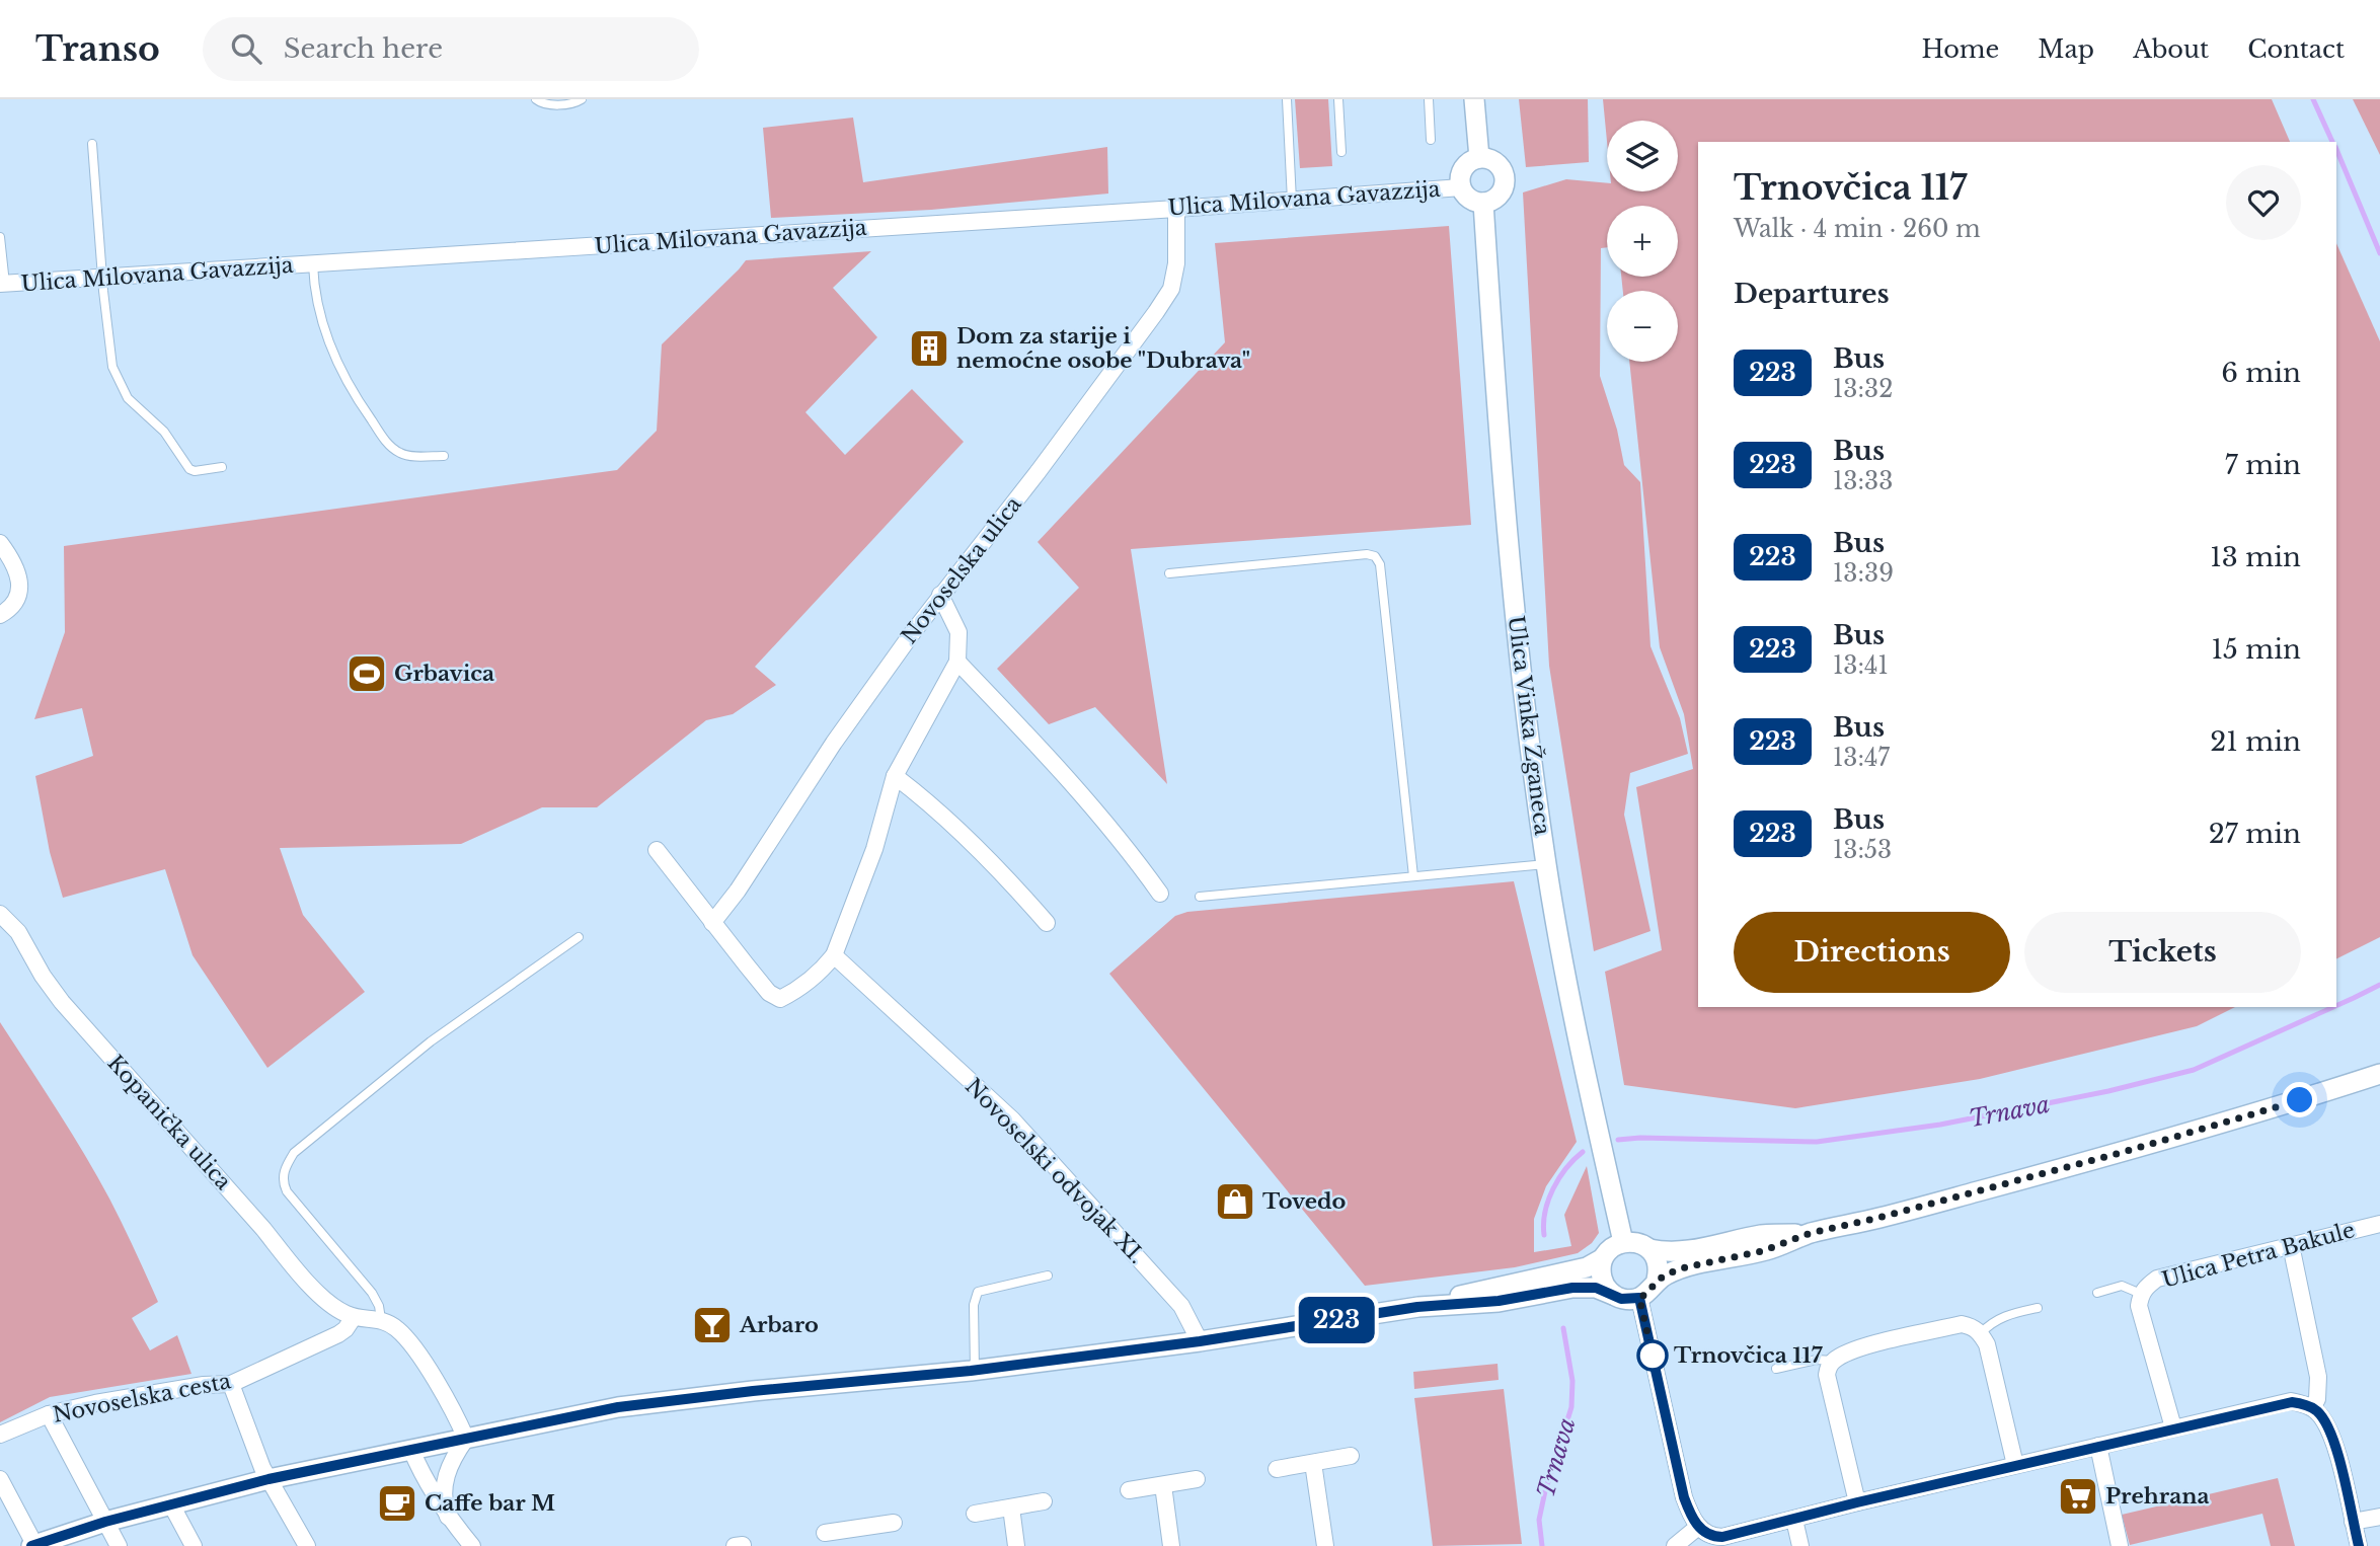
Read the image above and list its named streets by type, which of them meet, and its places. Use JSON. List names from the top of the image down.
{
  "streets": {
    "street": [
      "Ulica Milovana Gavazzija",
      "Novoselska ulica",
      "Ulica Vinka Žganeca",
      "Kopanička ulica",
      "Novoselski odvojak XI.",
      "Ulica Petra Bakule",
      "Novoselska cesta"
    ]
  },
  "crossings": [
    ["Ulica Milovana Gavazzija", "Novoselska ulica"],
    ["Ulica Milovana Gavazzija", "Ulica Vinka Žganeca"],
    ["Kopanička ulica", "Novoselska cesta"]
  ],
  "water": ["Trnava"],
  "places": {
    "building": ["Dom za starije i nemoćne osobe \"Dubrava\""],
    "sports": ["Grbavica"],
    "shop": ["Tovedo"],
    "bar": ["Arbaro"],
    "other": ["Trnovčica 117"],
    "supermarket": ["Prehrana"],
    "cafe": ["Caffe bar M"]
  },
  "lines": ["bus line 223"],
  "page": {
    "header": "Transo",
    "search": "Search here",
    "nav": [
      "Home",
      "Map",
      "About",
      "Contact"
    ],
    "on_map": "223",
    "map_buttons": ["+", "−"],
    "heading": [
      ["Trnovčica 117", "Walk · 4 min · 260 m"],
      "Departures"
    ],
    "list": [
      {
        "mark": "223",
        "name": "Bus",
        "note": "13:32",
        "value": "6 min"
      },
      {
        "mark": "223",
        "name": "Bus",
        "note": "13:33",
        "value": "7 min"
      },
      {
        "mark": "223",
        "name": "Bus",
        "note": "13:39",
        "value": "13 min"
      },
      {
        "mark": "223",
        "name": "Bus",
        "note": "13:41",
        "value": "15 min"
      },
      {
        "mark": "223",
        "name": "Bus",
        "note": "13:47",
        "value": "21 min"
      },
      {
        "mark": "223",
        "name": "Bus",
        "note": "13:53",
        "value": "27 min"
      }
    ],
    "buttons": ["Directions", "Tickets"]
  }
}
